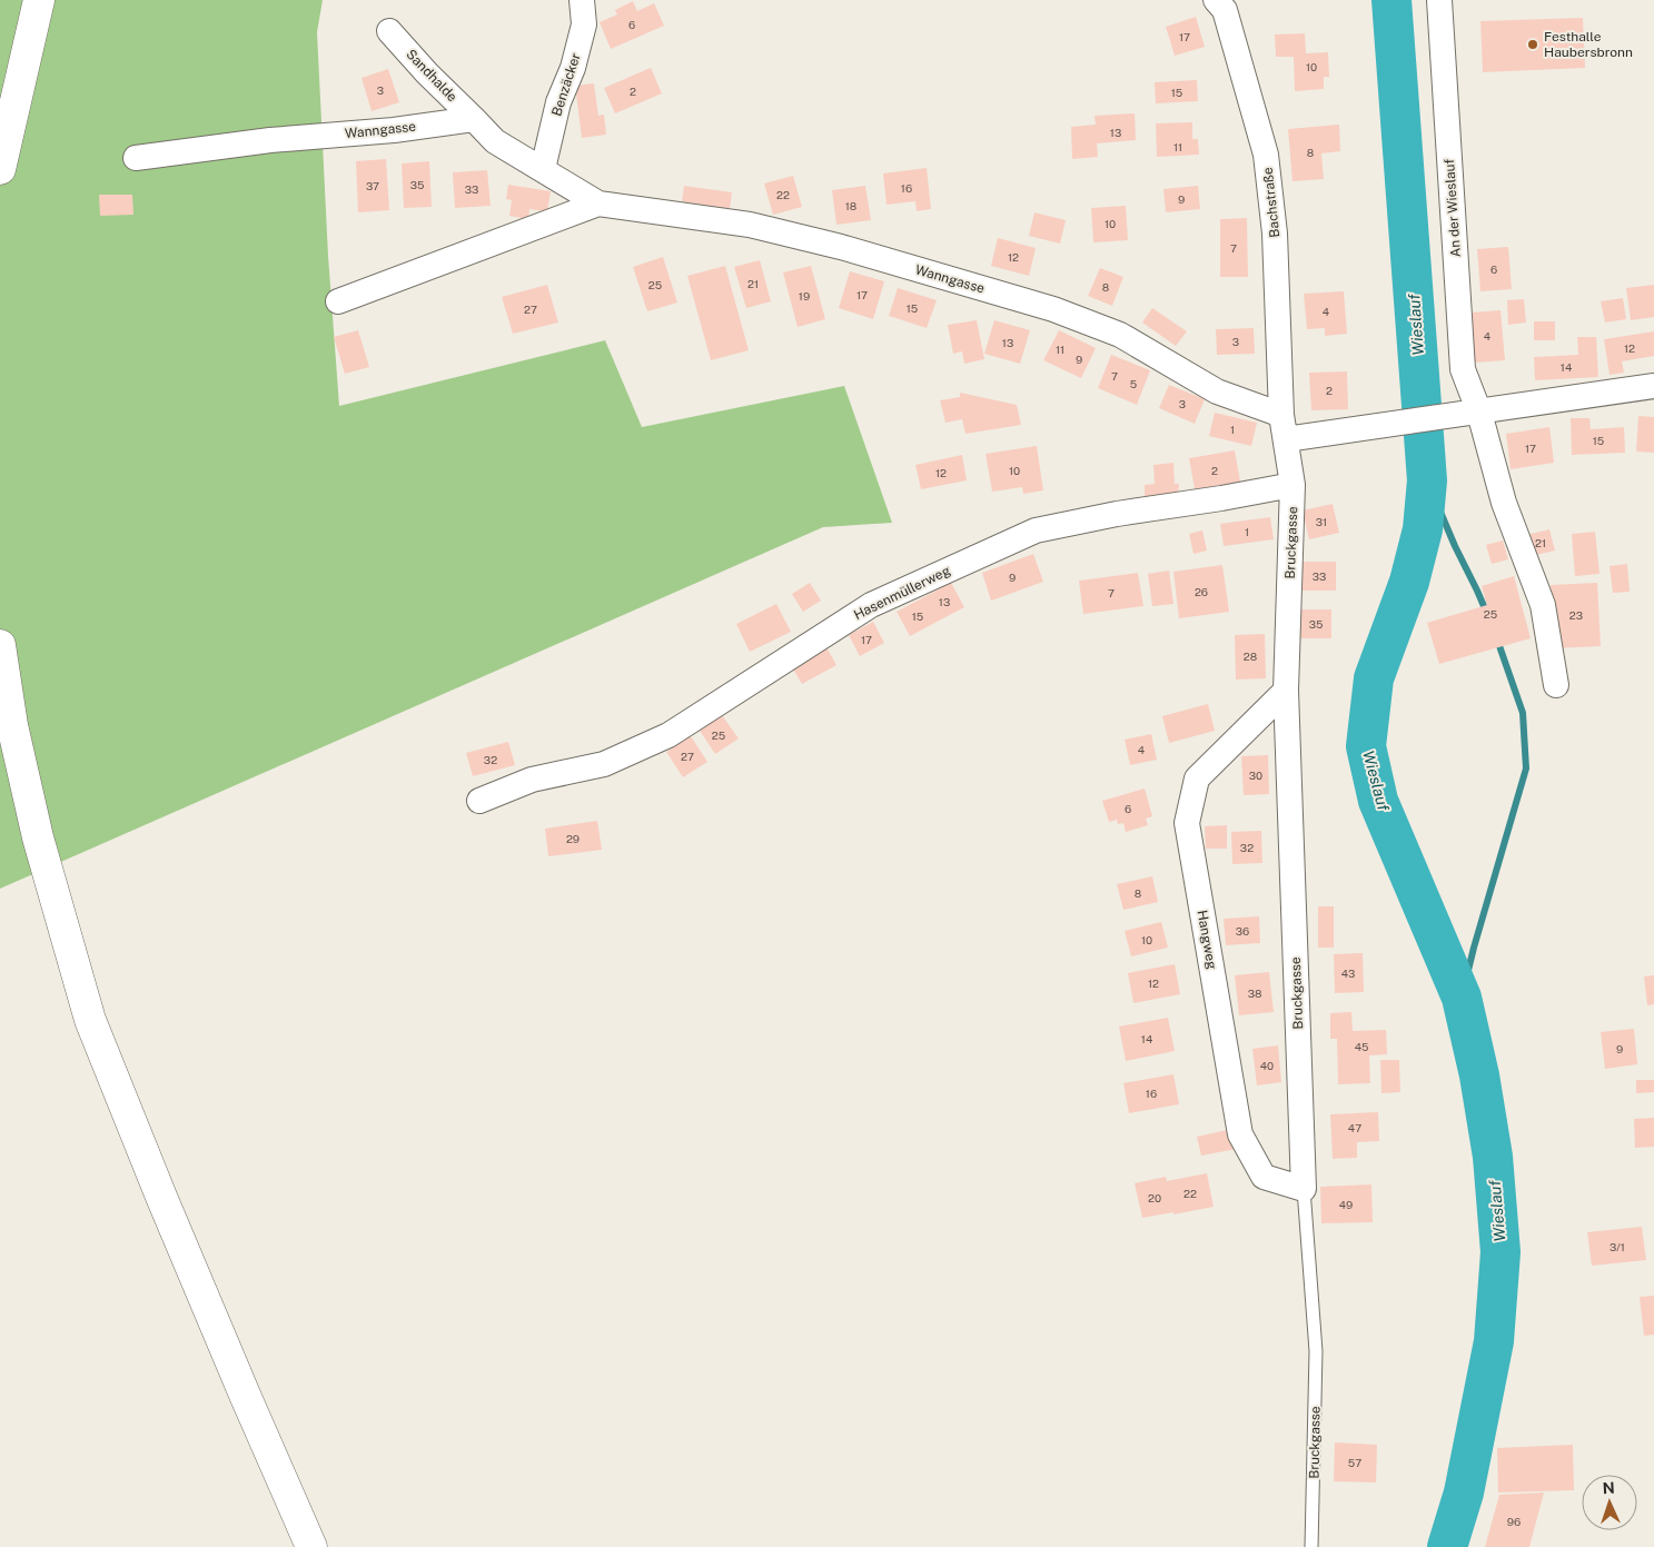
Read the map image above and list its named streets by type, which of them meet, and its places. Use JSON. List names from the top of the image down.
{
  "streets": {
    "street": [
      "Sandhalde",
      "Benzäcker",
      "Wanngasse",
      "Bachstraße",
      "An der Wieslauf",
      "Bruckgasse",
      "Hasenmüllerweg",
      "Hangweg"
    ]
  },
  "crossings": [
    ["Sandhalde", "Wanngasse"],
    ["Benzäcker", "Wanngasse"],
    ["Wanngasse", "Bachstraße"],
    ["Wanngasse", "Bruckgasse"],
    ["Bachstraße", "Bruckgasse"],
    ["Bruckgasse", "Hasenmüllerweg"],
    ["Bruckgasse", "Hangweg"]
  ],
  "water": ["Wieslauf"],
  "places": ["Festhalle Haubersbronn"],
  "house_numbers": [
    "6",
    "17",
    "10",
    "3",
    "2",
    "15",
    "13",
    "11",
    "8",
    "35",
    "37",
    "16",
    "33",
    "22",
    "9",
    "18",
    "10",
    "7",
    "12",
    "6",
    "21",
    "25",
    "8",
    "17",
    "19",
    "15",
    "27",
    "4",
    "4",
    "3",
    "13",
    "12",
    "11",
    "9",
    "14",
    "7",
    "5",
    "2",
    "3",
    "1",
    "15",
    "17",
    "10",
    "2",
    "12",
    "31",
    "1",
    "21",
    "33",
    "9",
    "26",
    "7",
    "13",
    "25",
    "23",
    "15",
    "35",
    "17",
    "28",
    "25",
    "4",
    "27",
    "32",
    "30",
    "6",
    "29",
    "32",
    "8",
    "36",
    "10",
    "43",
    "12",
    "38",
    "14",
    "45",
    "9",
    "40",
    "16",
    "47",
    "22",
    "20",
    "49",
    "3/1",
    "57",
    "96"
  ],
  "north": "top"
}
